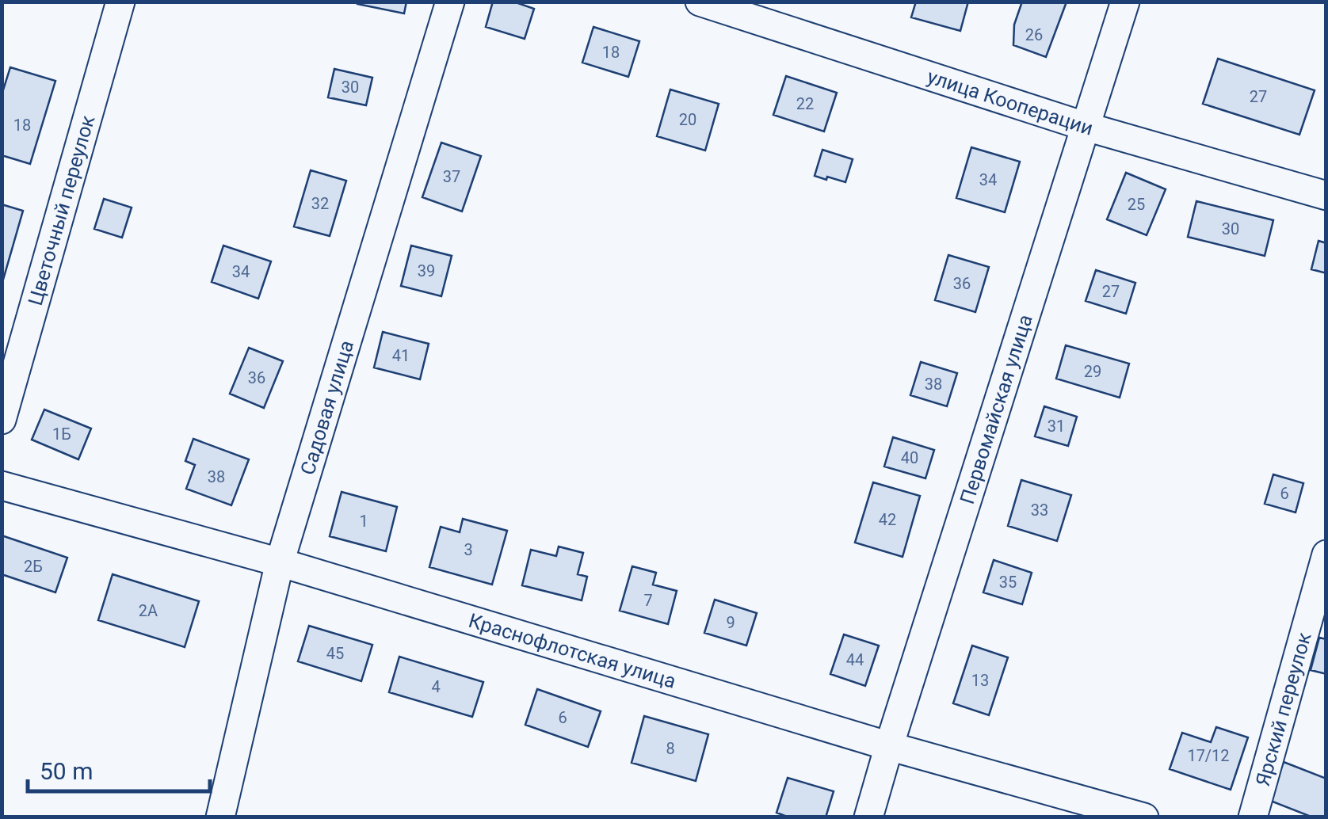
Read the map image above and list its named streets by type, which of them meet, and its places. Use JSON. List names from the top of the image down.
{
  "streets": {
    "street": [
      "улица Кооперации",
      "Цветочный переулок",
      "Садовая улица",
      "Первомайская улица",
      "Краснофлотская улица",
      "Ярский переулок"
    ]
  },
  "crossings": [
    ["улица Кооперации", "Первомайская улица"],
    ["Садовая улица", "Краснофлотская улица"],
    ["Первомайская улица", "Краснофлотская улица"]
  ],
  "house_numbers": [
    "26",
    "18",
    "30",
    "27",
    "22",
    "20",
    "18",
    "37",
    "34",
    "32",
    "25",
    "30",
    "39",
    "34",
    "36",
    "27",
    "41",
    "29",
    "36",
    "38",
    "31",
    "1Б",
    "40",
    "38",
    "6",
    "33",
    "42",
    "1",
    "3",
    "2Б",
    "35",
    "7",
    "2А",
    "9",
    "45",
    "44",
    "13",
    "4",
    "6",
    "8",
    "17/12"
  ],
  "scale_bar": "50 m"
}
